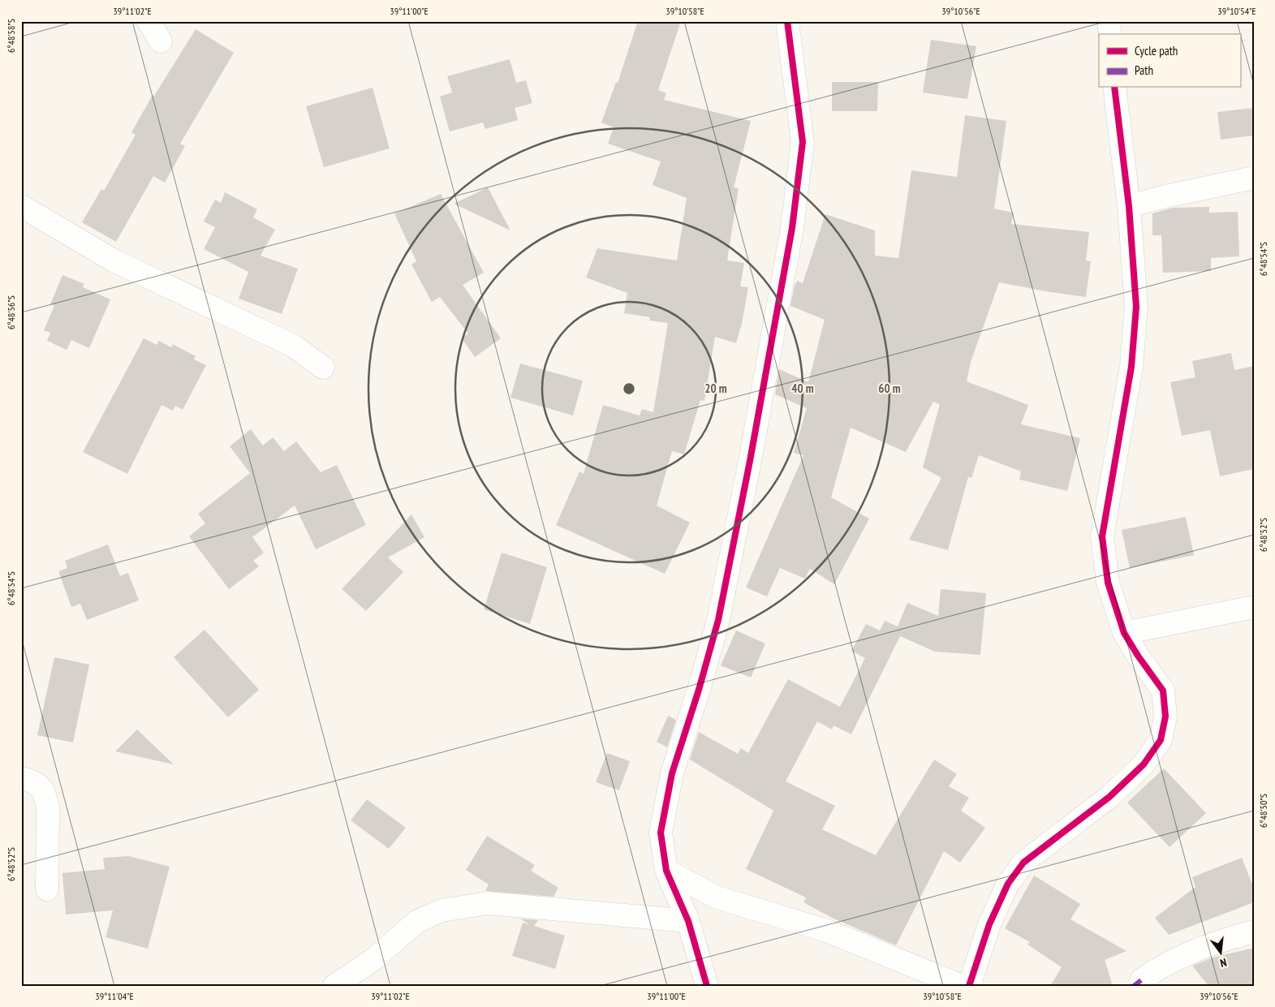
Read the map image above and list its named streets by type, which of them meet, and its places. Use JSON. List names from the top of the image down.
{
  "legend": ["Cycle path", "Path"],
  "north": "bottom",
  "coordinates": [
    "39°11'02\"E",
    "39°11'00\"E",
    "39°10'58\"E",
    "39°10'56\"E",
    "39°10'54\"E",
    "6°48'58\"S",
    "6°48'54\"S",
    "6°48'56\"S",
    "6°48'52\"S",
    "6°48'50\"S",
    "39°11'04\"E"
  ],
  "rings": ["20 m", "40 m", "60 m"]
}
